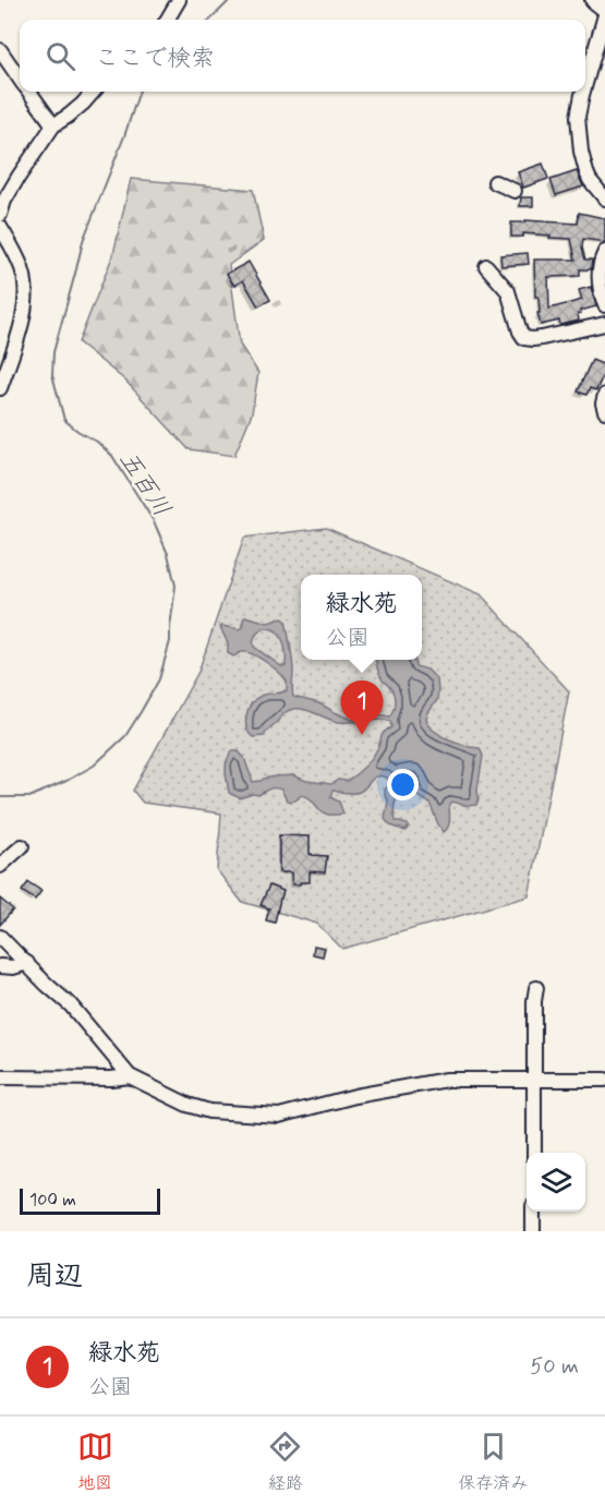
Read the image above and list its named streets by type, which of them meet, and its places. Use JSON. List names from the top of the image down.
{
  "water": ["五百川"],
  "scale_bar": "100 m",
  "page": {
    "search": "ここで検索",
    "popup": ["緑水苑", "公園"],
    "pins": "1",
    "scale": "100 m",
    "heading": "周辺",
    "list": [
      {
        "mark": "1",
        "name": "緑水苑",
        "note": "公園",
        "value": "50 m"
      }
    ],
    "nav": ["地図", "経路", "保存済み"]
  }
}
